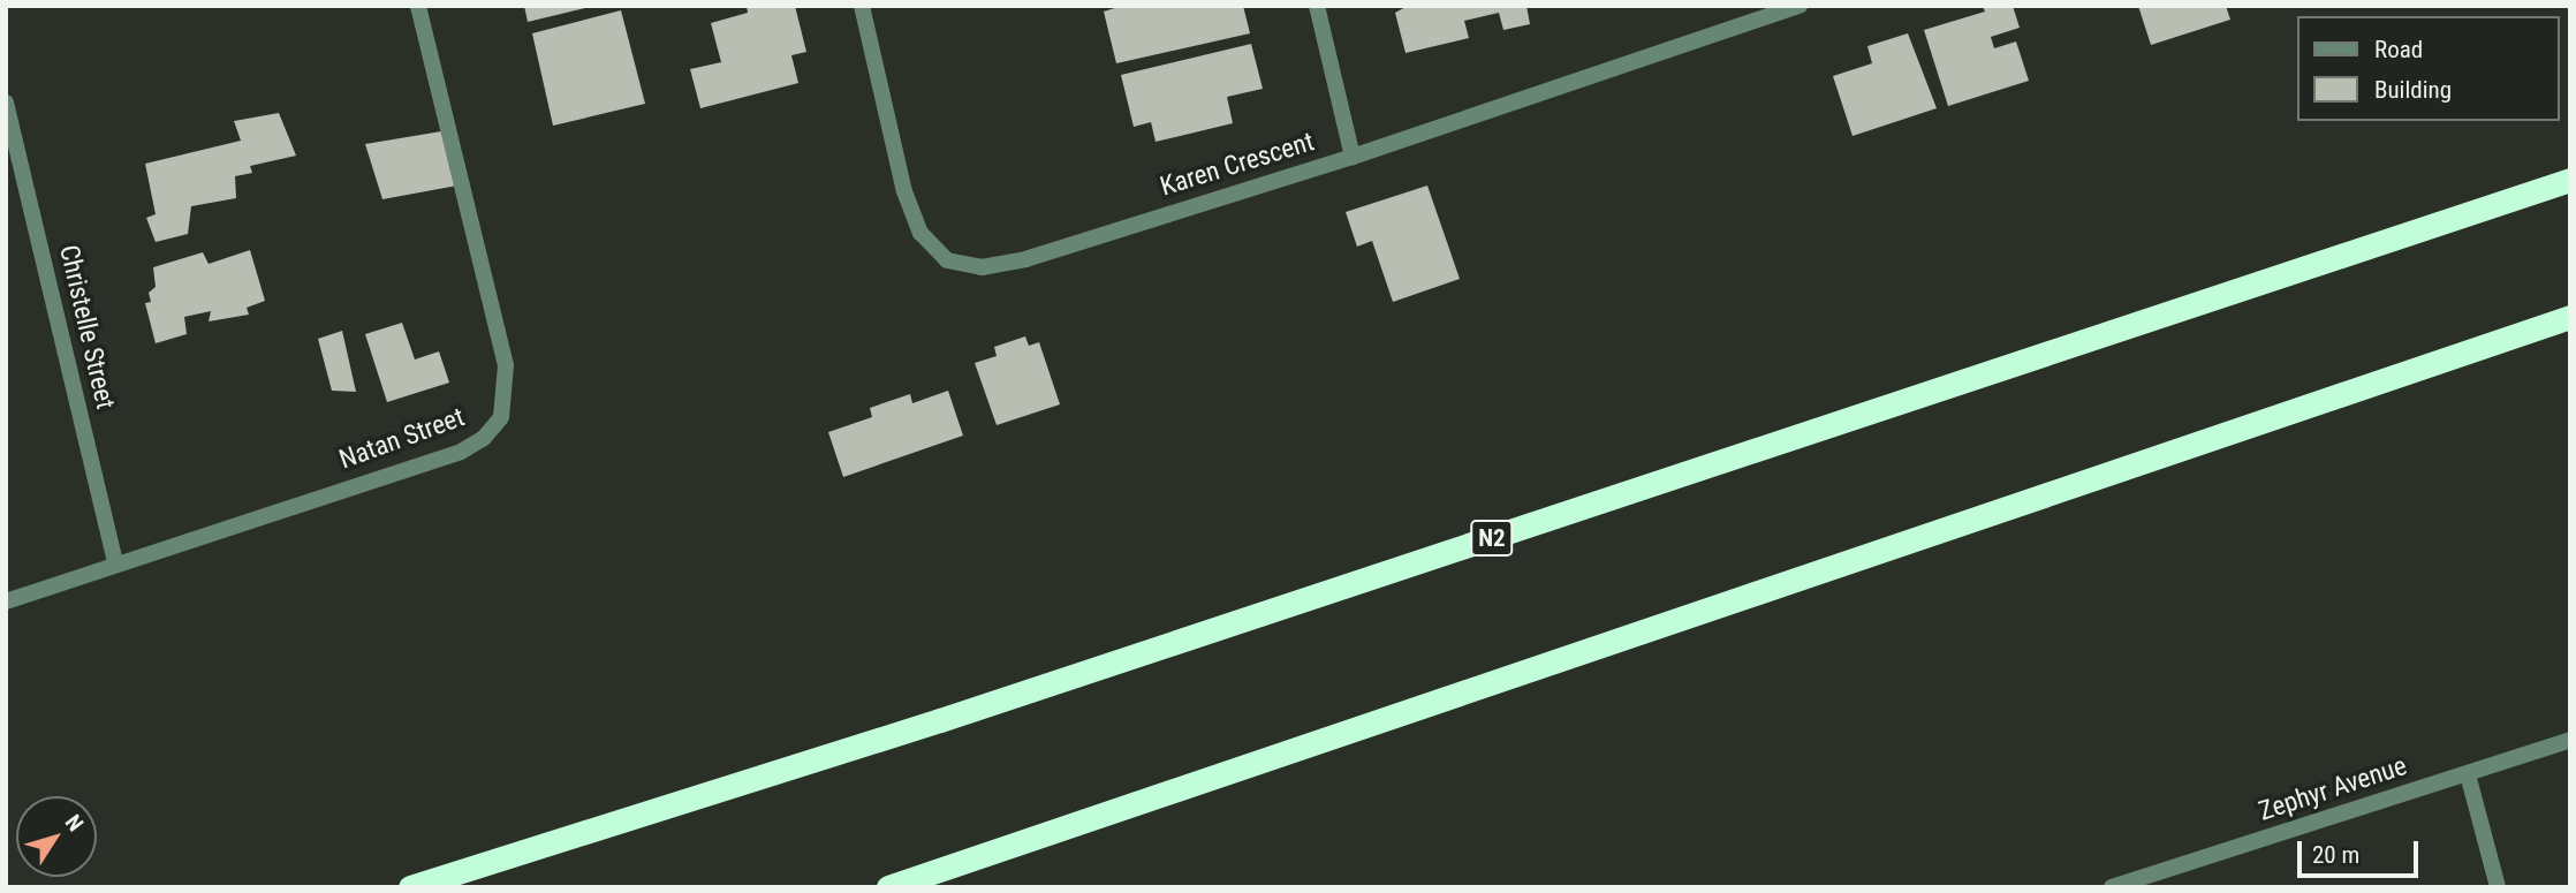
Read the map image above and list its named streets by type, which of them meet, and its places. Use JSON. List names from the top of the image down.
{
  "streets": {
    "highway": ["N2"],
    "street": [
      "Karen Crescent",
      "Christelle Street",
      "Natan Street",
      "Zephyr Avenue"
    ]
  },
  "crossings": [
    ["Christelle Street", "Natan Street"]
  ],
  "legend": ["Road", "Building"],
  "scale_bar": "20 m",
  "north": "top right"
}
